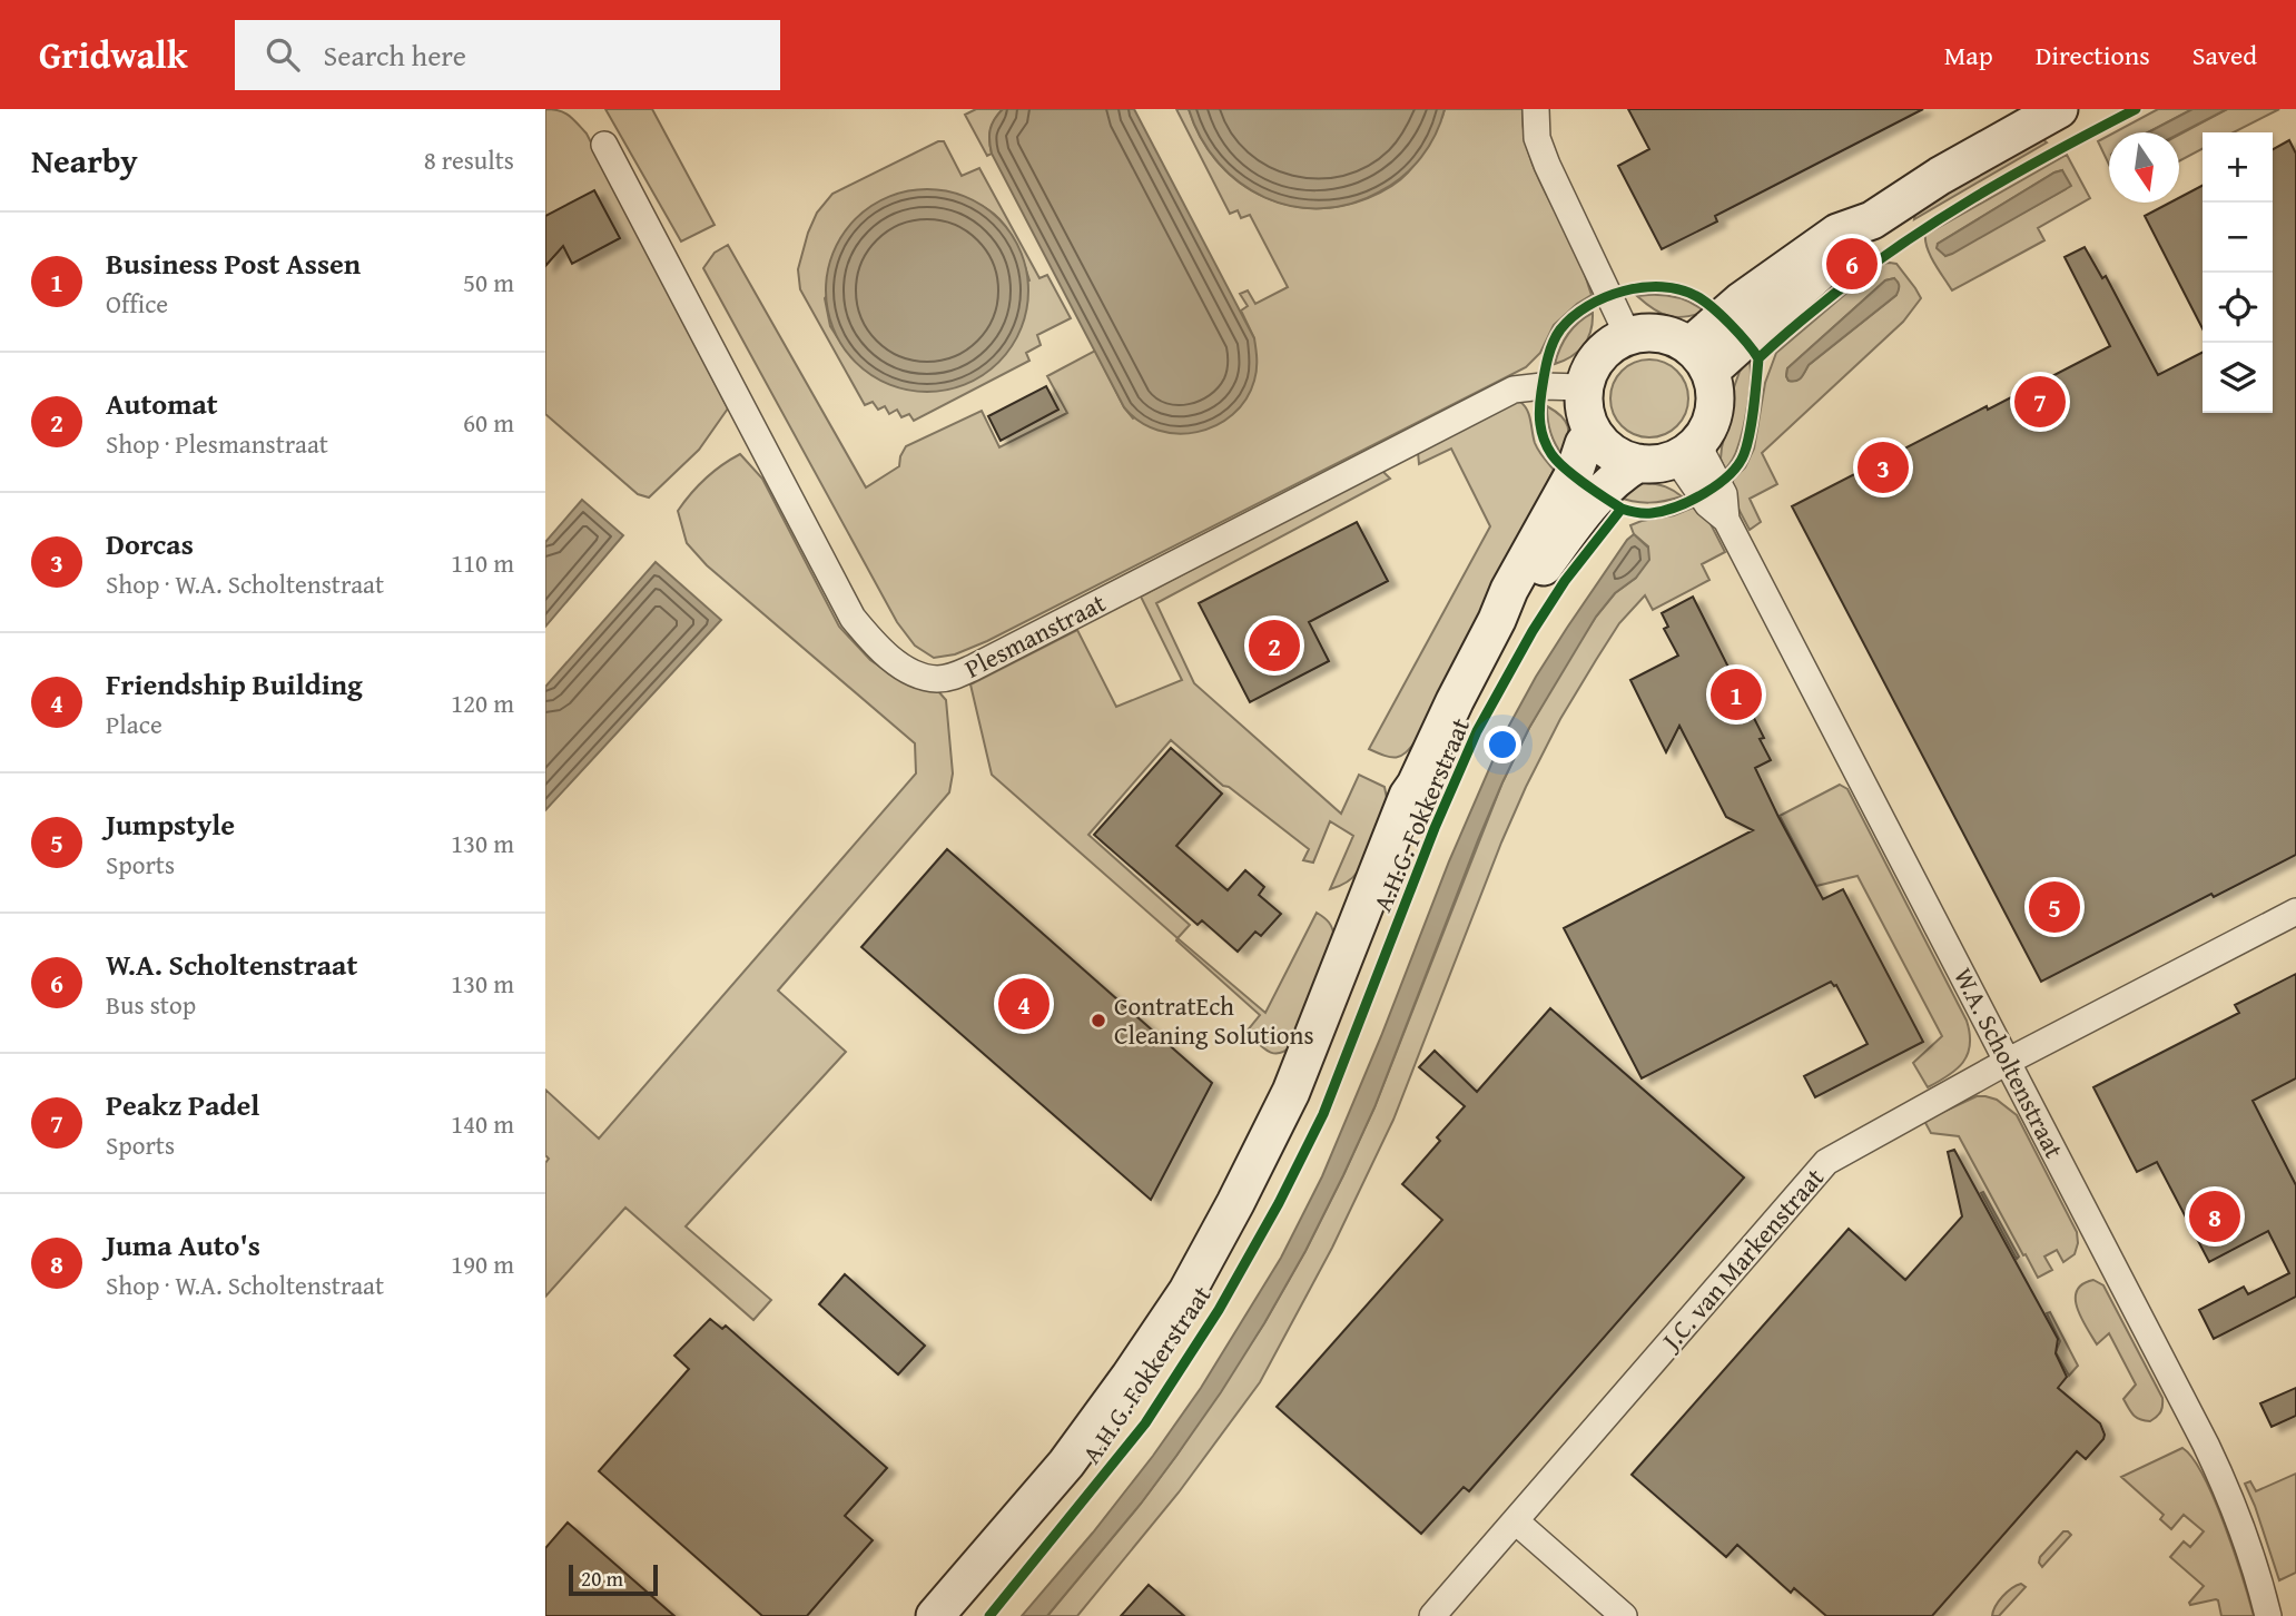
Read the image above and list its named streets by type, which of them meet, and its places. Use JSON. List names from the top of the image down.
{
  "streets": {
    "street": [
      "Plesmanstraat",
      "A.H.G. Fokkerstraat",
      "W.A. Scholtenstraat",
      "J.C. van Markenstraat"
    ]
  },
  "crossings": [
    ["Plesmanstraat", "A.H.G. Fokkerstraat"],
    ["Plesmanstraat", "W.A. Scholtenstraat"],
    ["A.H.G. Fokkerstraat", "W.A. Scholtenstraat"],
    ["W.A. Scholtenstraat", "J.C. van Markenstraat"]
  ],
  "places": ["ContratEch Cleaning Solutions"],
  "scale_bar": "20 m",
  "north": "bottom",
  "page": {
    "header": "Gridwalk",
    "search": "Search here",
    "nav": ["Map", "Directions", "Saved"],
    "heading": ["Nearby", "8 results"],
    "map_buttons": ["+", "−"],
    "list": [
      {
        "mark": "1",
        "name": "Business Post Assen",
        "note": "Office",
        "value": "50 m"
      },
      {
        "mark": "2",
        "name": "Automat",
        "note": "Shop · Plesmanstraat",
        "value": "60 m"
      },
      {
        "mark": "3",
        "name": "Dorcas",
        "note": "Shop · W.A. Scholtenstraat",
        "value": "110 m"
      },
      {
        "mark": "4",
        "name": "Friendship Building",
        "note": "Place",
        "value": "120 m"
      },
      {
        "mark": "5",
        "name": "Jumpstyle",
        "note": "Sports",
        "value": "130 m"
      },
      {
        "mark": "6",
        "name": "W.A. Scholtenstraat",
        "note": "Bus stop",
        "value": "130 m"
      },
      {
        "mark": "7",
        "name": "Peakz Padel",
        "note": "Sports",
        "value": "140 m"
      },
      {
        "mark": "8",
        "name": "Juma Auto's",
        "note": "Shop · W.A. Scholtenstraat",
        "value": "190 m"
      }
    ],
    "pins": [
      "6",
      "7",
      "3",
      "2",
      "1",
      "5",
      "4",
      "8"
    ],
    "scale": "20 m"
  }
}
